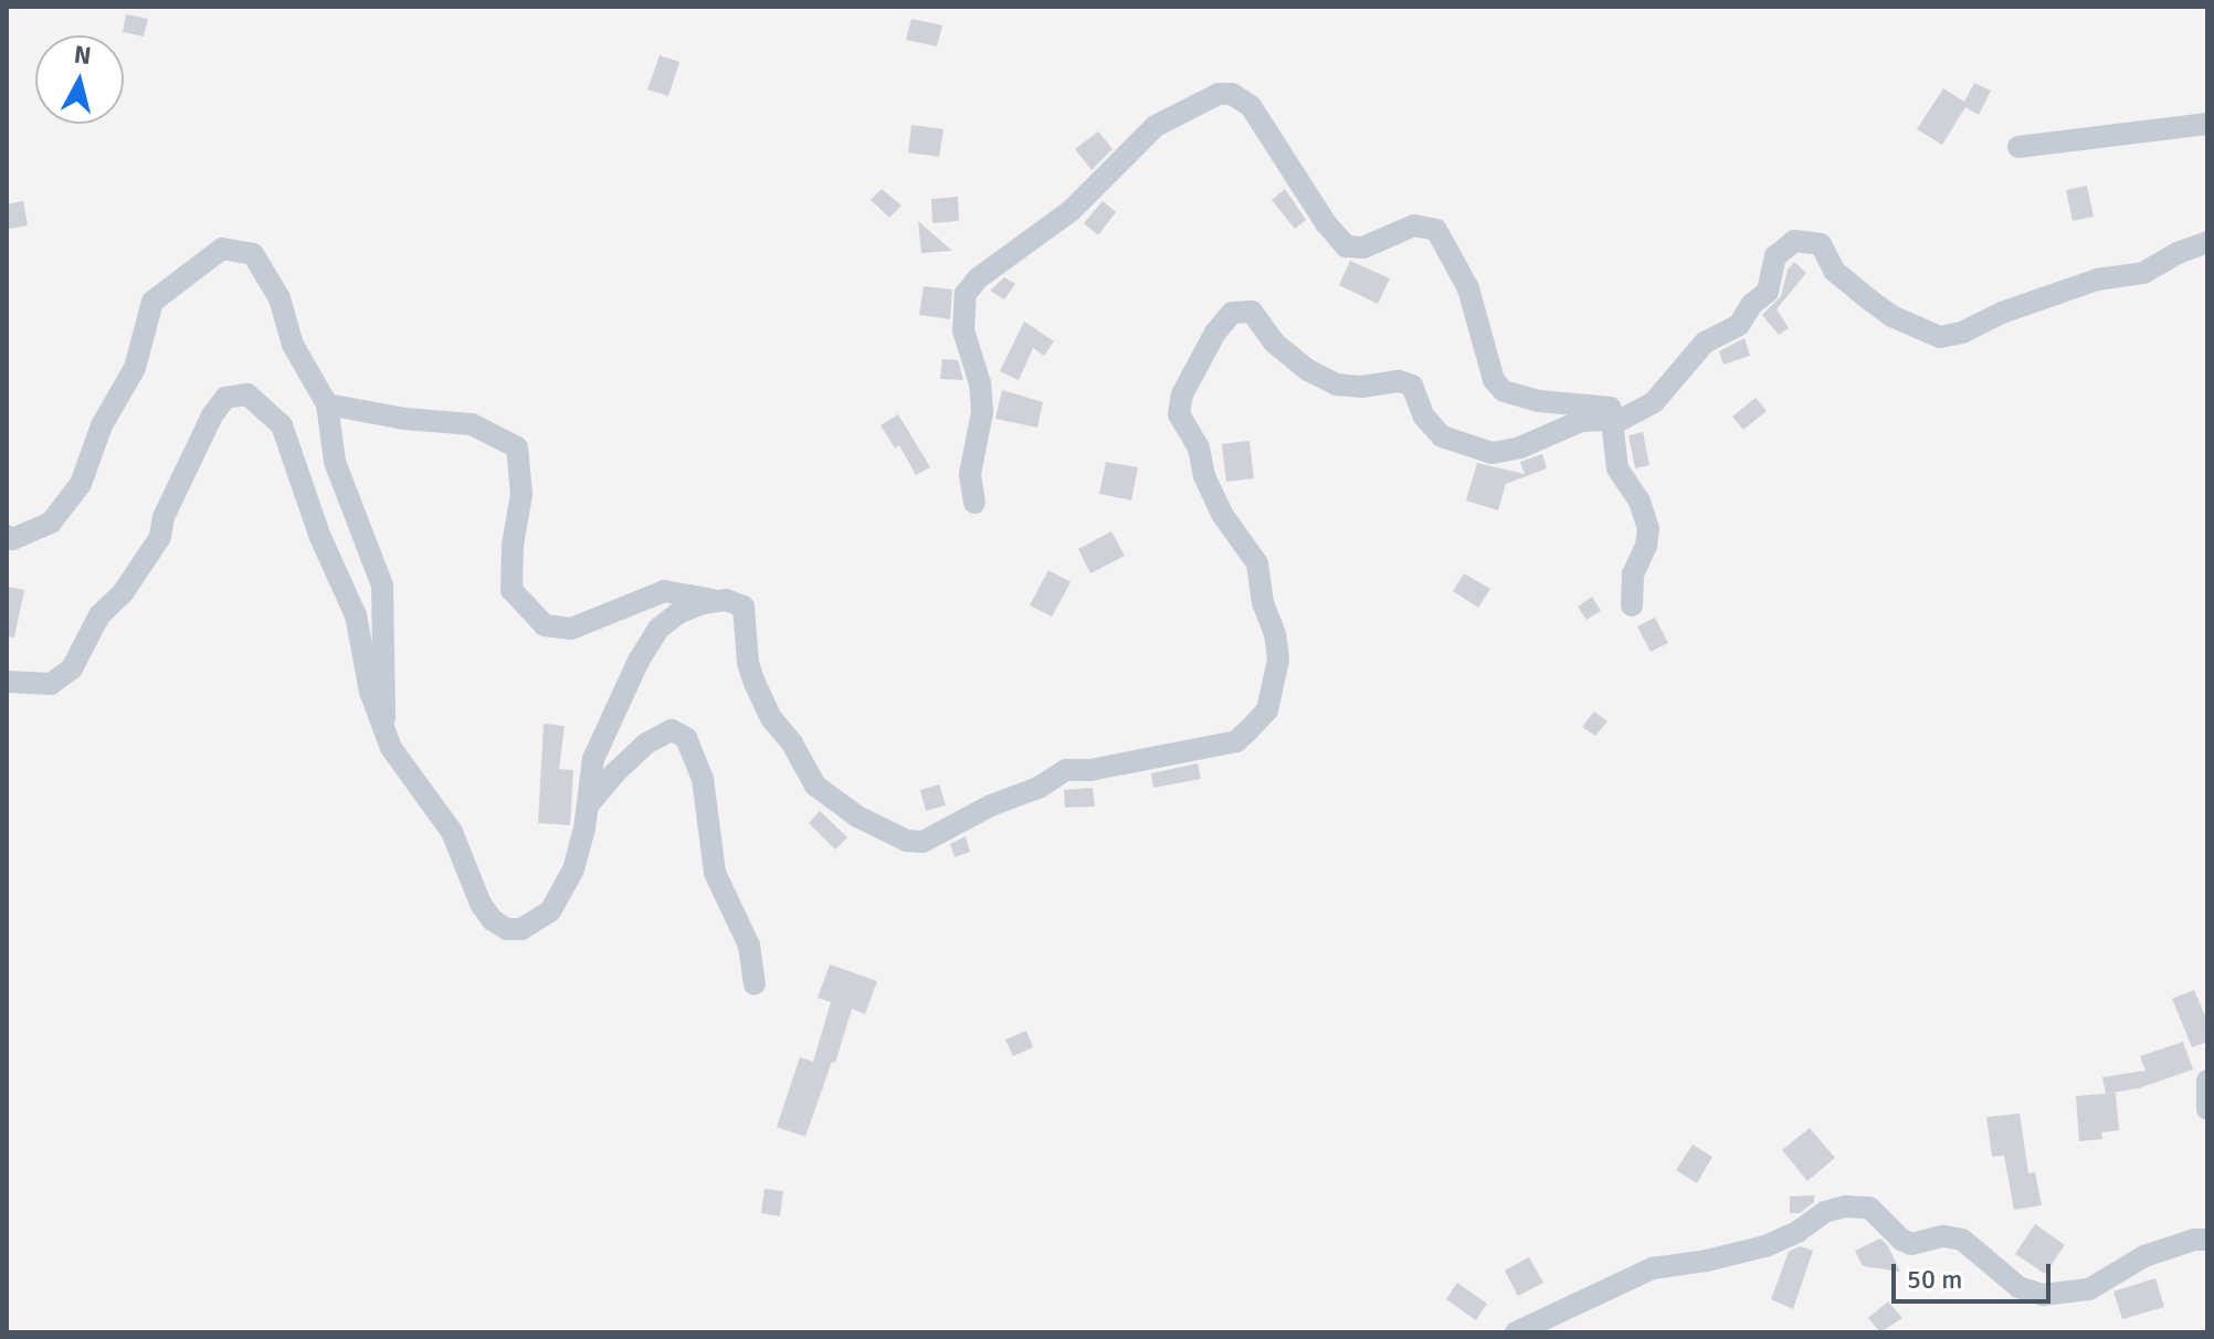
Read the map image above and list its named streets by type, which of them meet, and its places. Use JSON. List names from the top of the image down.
{
  "scale_bar": "50 m",
  "north": "top"
}
